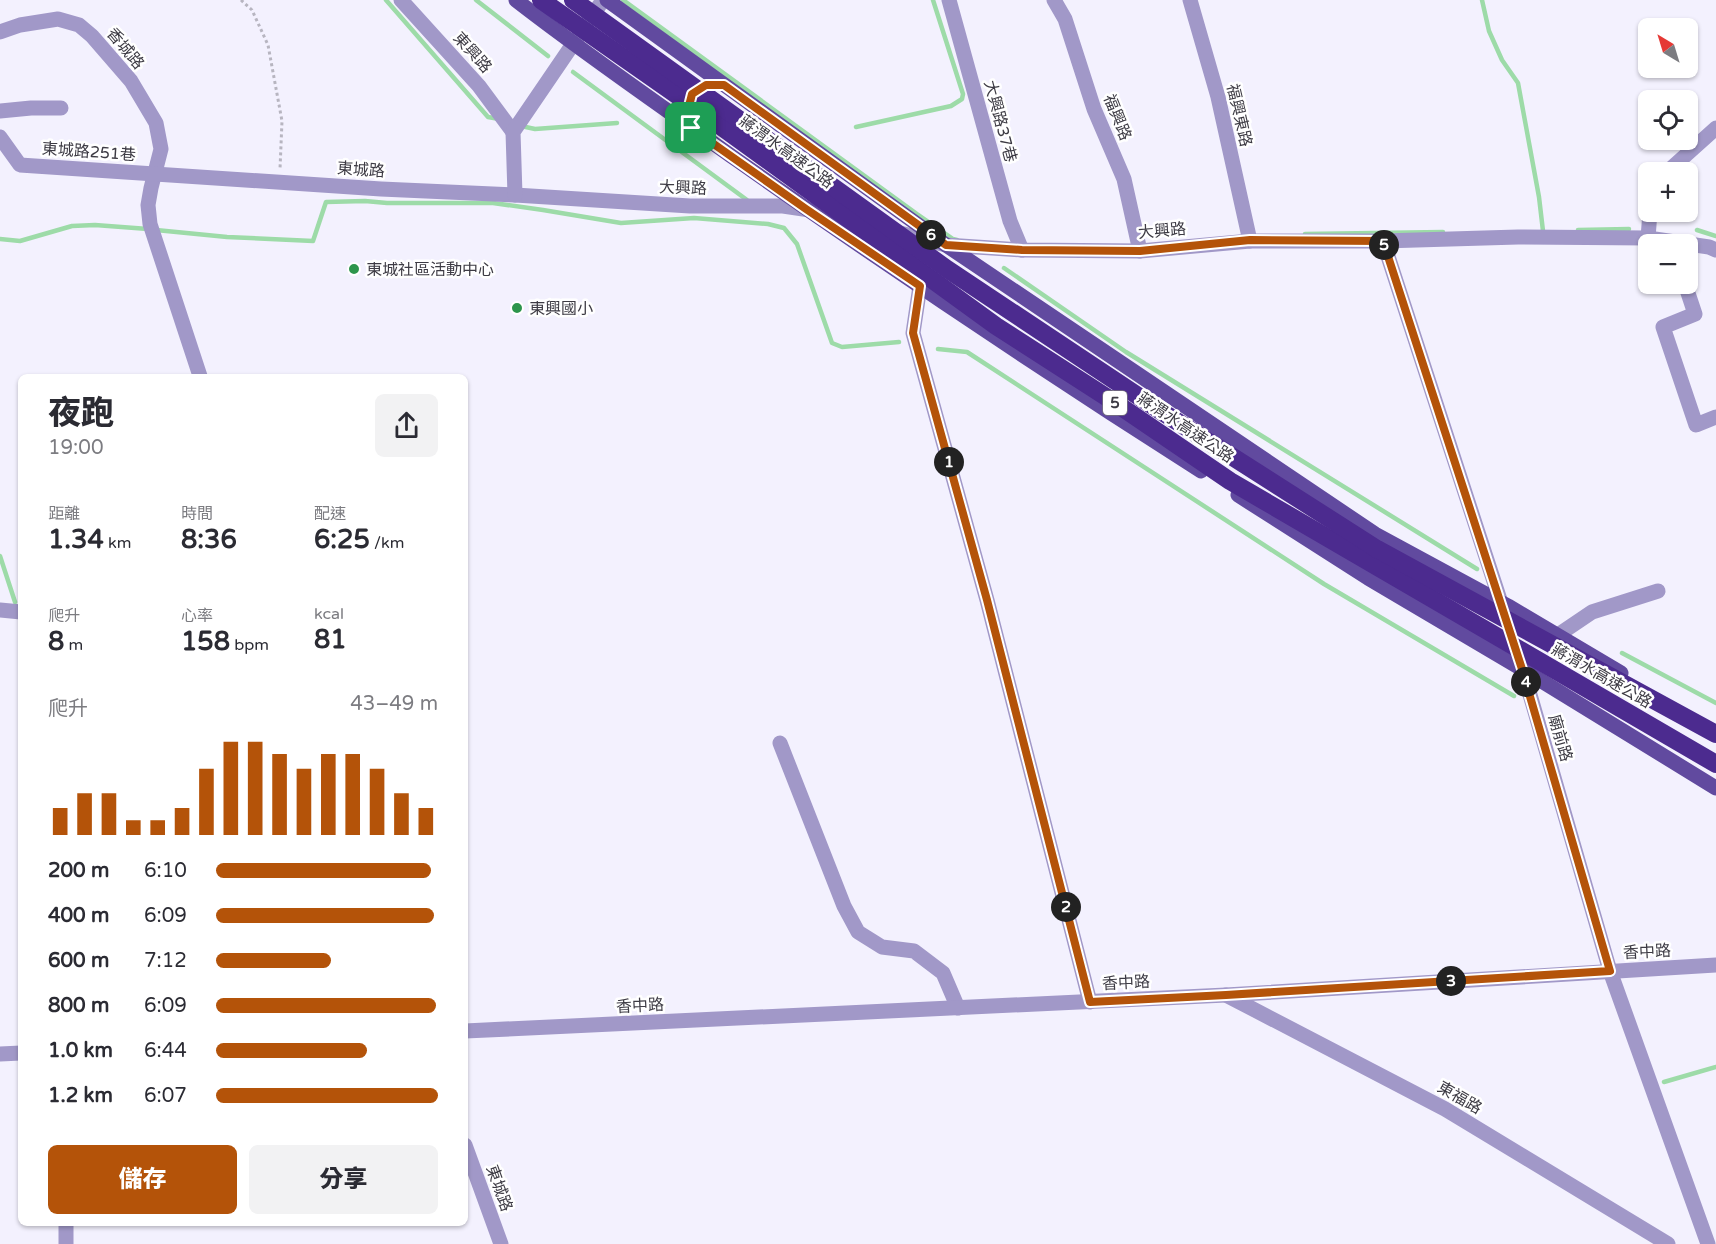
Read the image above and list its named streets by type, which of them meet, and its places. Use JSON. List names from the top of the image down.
{
  "streets": {
    "highway": ["蔣渭水高速公路", "5"],
    "street": [
      "香城路",
      "東興路",
      "福興東路",
      "福興路",
      "大興路37巷",
      "東城路251巷",
      "東城路",
      "大興路",
      "廟前路",
      "香中路",
      "東福路"
    ]
  },
  "crossings": [
    ["香城路", "東城路251巷"],
    ["香城路", "東城路"],
    ["福興東路", "大興路"],
    ["福興路", "大興路"],
    ["大興路37巷", "大興路"],
    ["東城路251巷", "東城路"],
    ["東城路", "大興路"],
    ["大興路", "廟前路"],
    ["廟前路", "香中路"],
    ["香中路", "東福路"]
  ],
  "places": ["東城社區活動中心", "東興國小"],
  "north": "top left",
  "page": {
    "map_buttons": ["+", "−"],
    "pins": [
      "6",
      "5",
      "1",
      "4",
      "2",
      "3"
    ],
    "heading": ["夜跑", "19:00"],
    "stats": [
      ["距離", "1.34 km"],
      ["時間", "8:36"],
      ["配速", "6:25 /km"],
      ["爬升", "8 m"],
      ["心率", "158 bpm"],
      ["kcal", "81"]
    ],
    "chart": ["爬升", "43–49 m"],
    "list": [
      {
        "name": "200 m",
        "note": "6:10"
      },
      {
        "name": "400 m",
        "note": "6:09"
      },
      {
        "name": "600 m",
        "note": "7:12"
      },
      {
        "name": "800 m",
        "note": "6:09"
      },
      {
        "name": "1.0 km",
        "note": "6:44"
      },
      {
        "name": "1.2 km",
        "note": "6:07"
      }
    ],
    "buttons": ["儲存", "分享"]
  }
}
